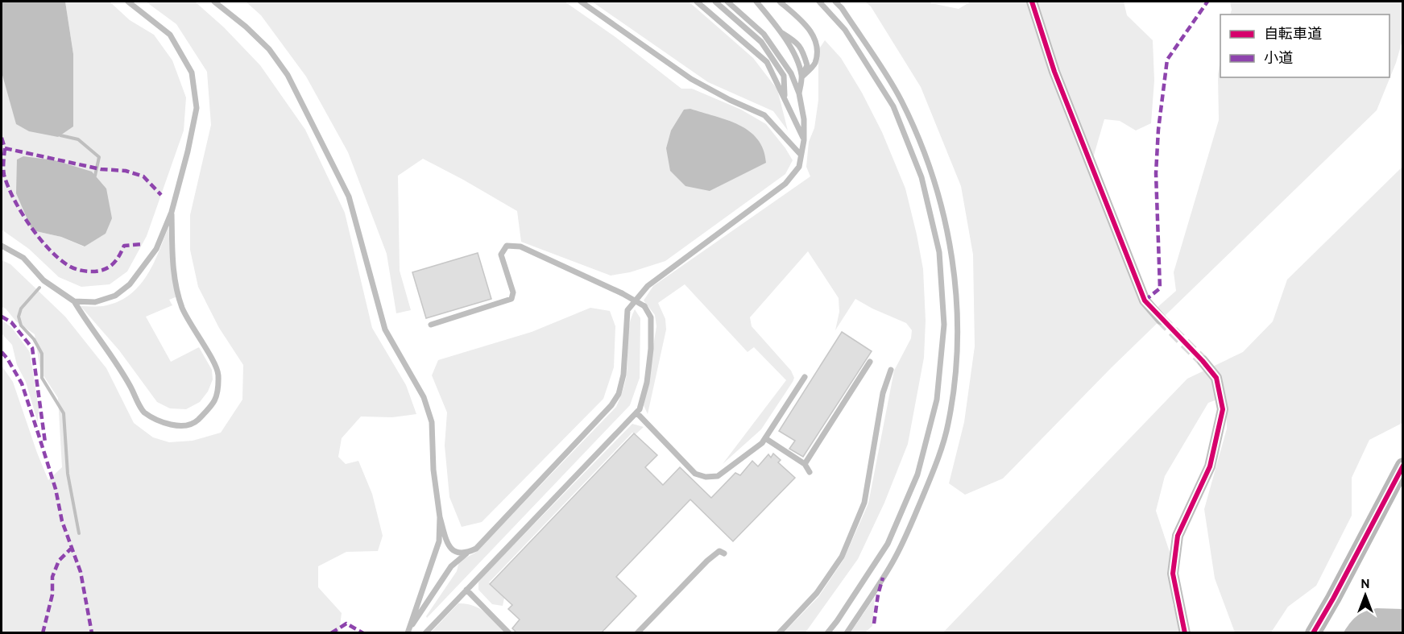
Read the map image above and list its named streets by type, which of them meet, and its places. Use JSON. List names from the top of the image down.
{
  "legend": ["自転車道", "小道"],
  "north": "top"
}
